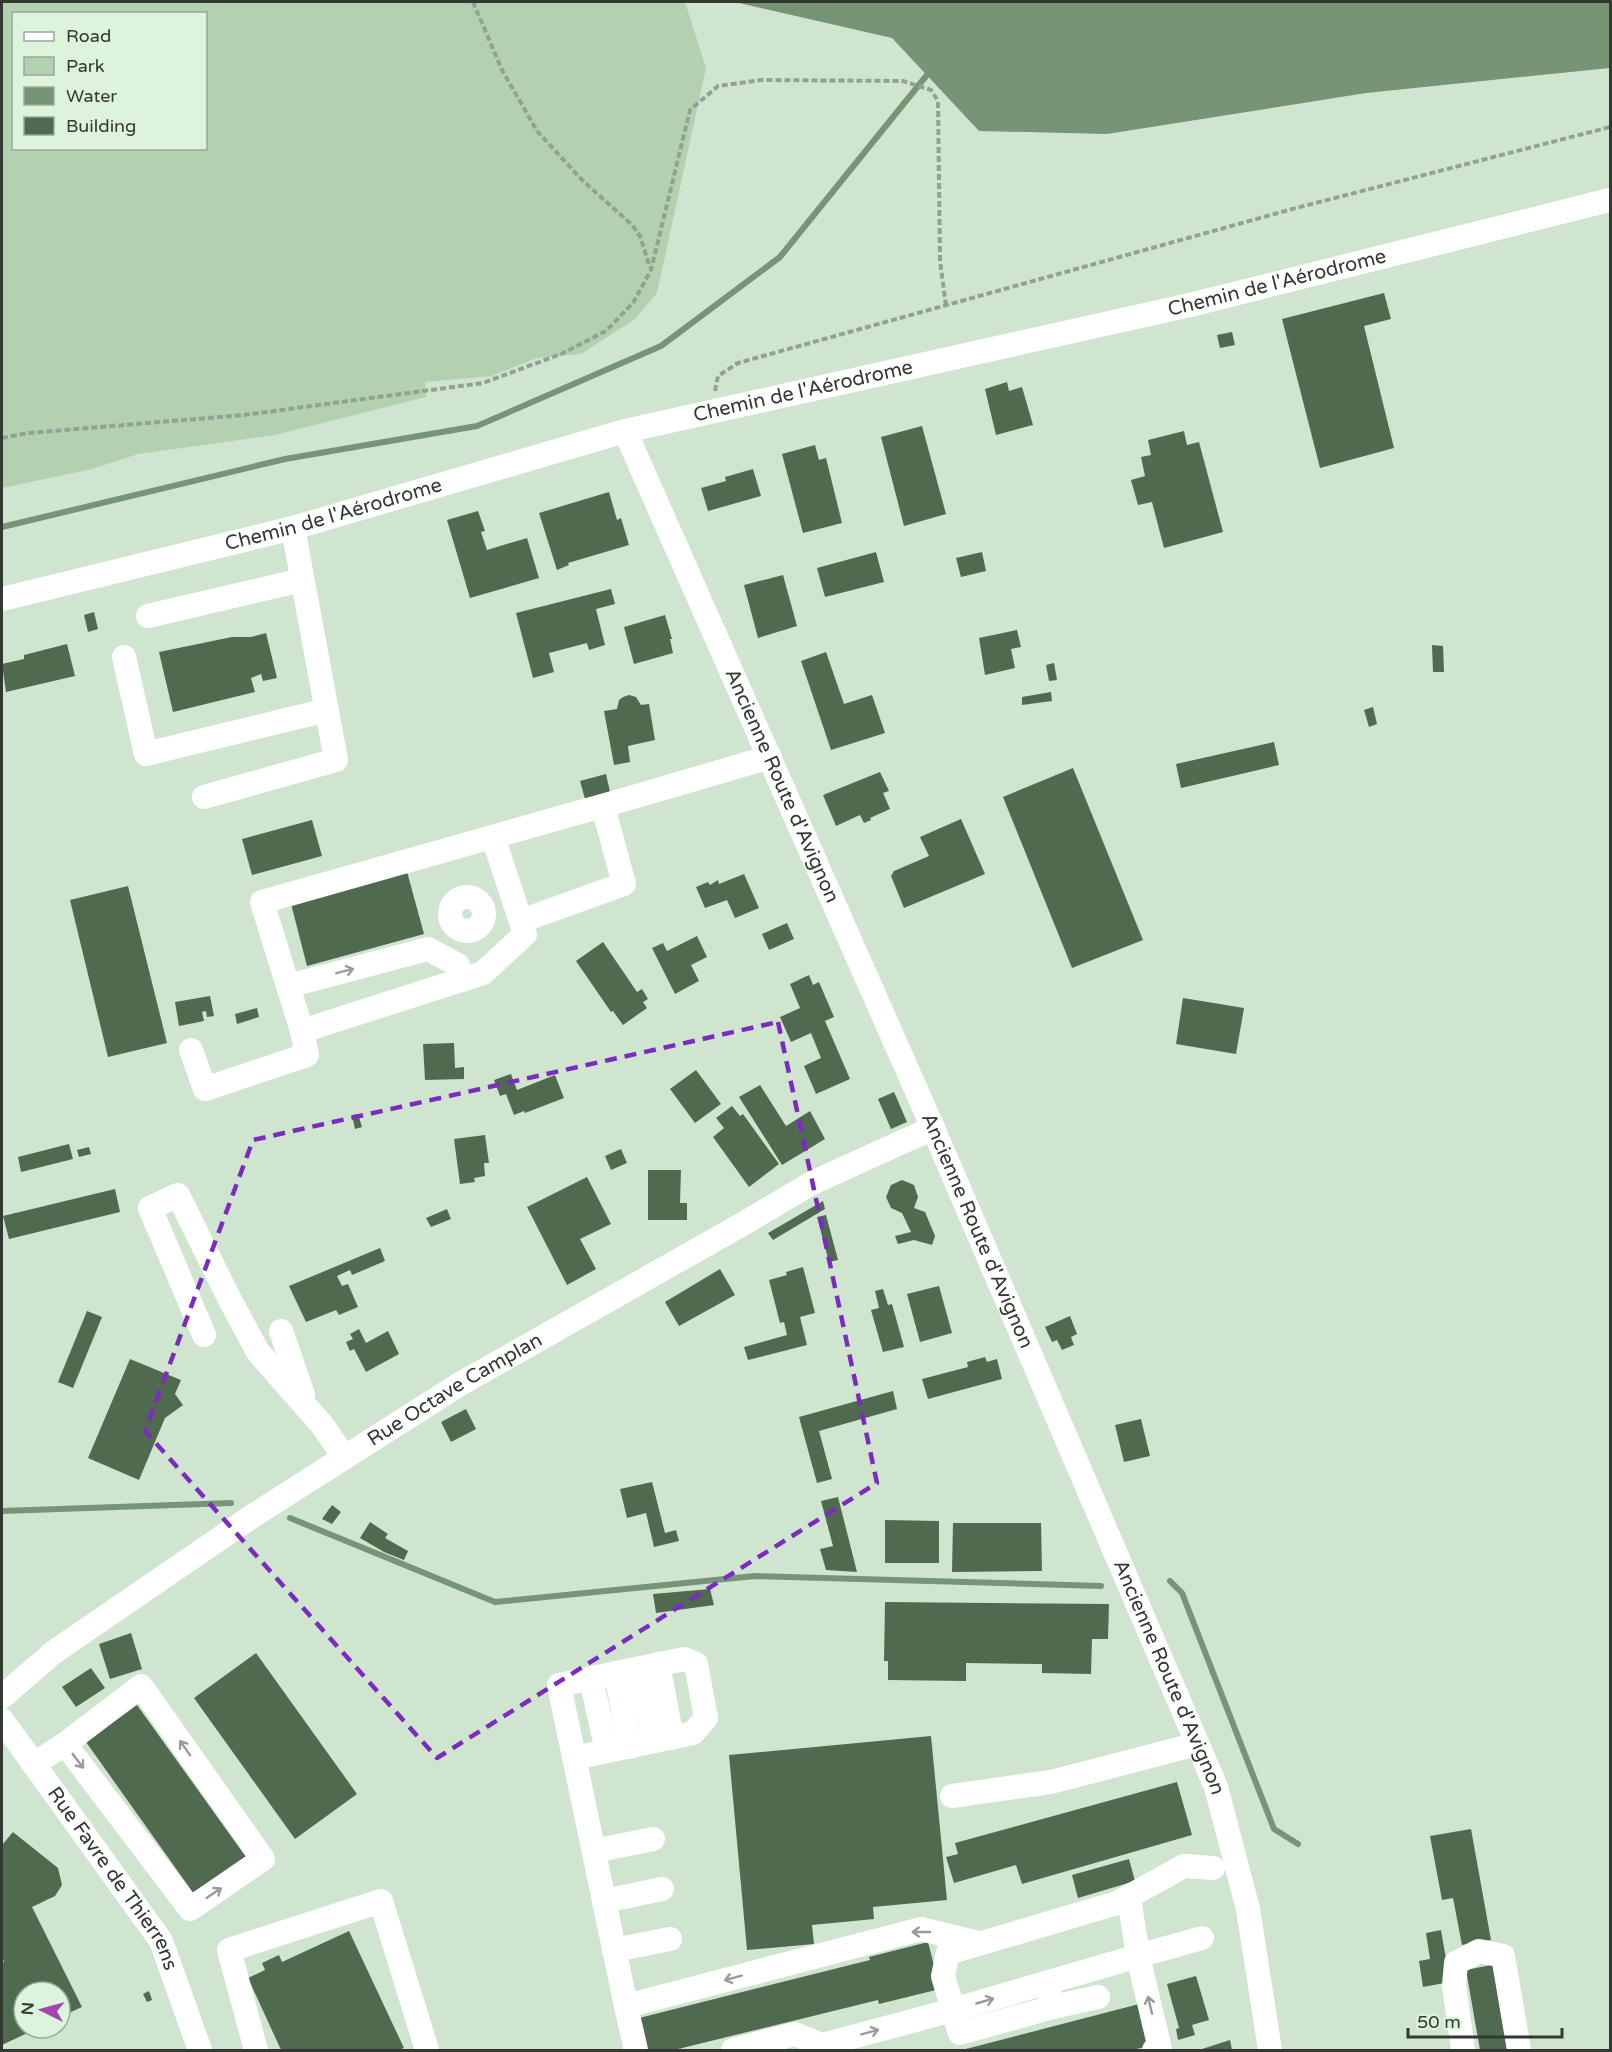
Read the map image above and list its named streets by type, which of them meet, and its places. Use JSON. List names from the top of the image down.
{
  "streets": {
    "street": [
      "Chemin de l'Aérodrome",
      "Ancienne Route d'Avignon",
      "Rue Octave Camplan",
      "Rue Favre de Thierrens"
    ]
  },
  "crossings": [
    ["Chemin de l'Aérodrome", "Ancienne Route d'Avignon"],
    ["Ancienne Route d'Avignon", "Rue Octave Camplan"]
  ],
  "legend": [
    "Road",
    "Park",
    "Water",
    "Building"
  ],
  "scale_bar": "50 m",
  "north": "left"
}
